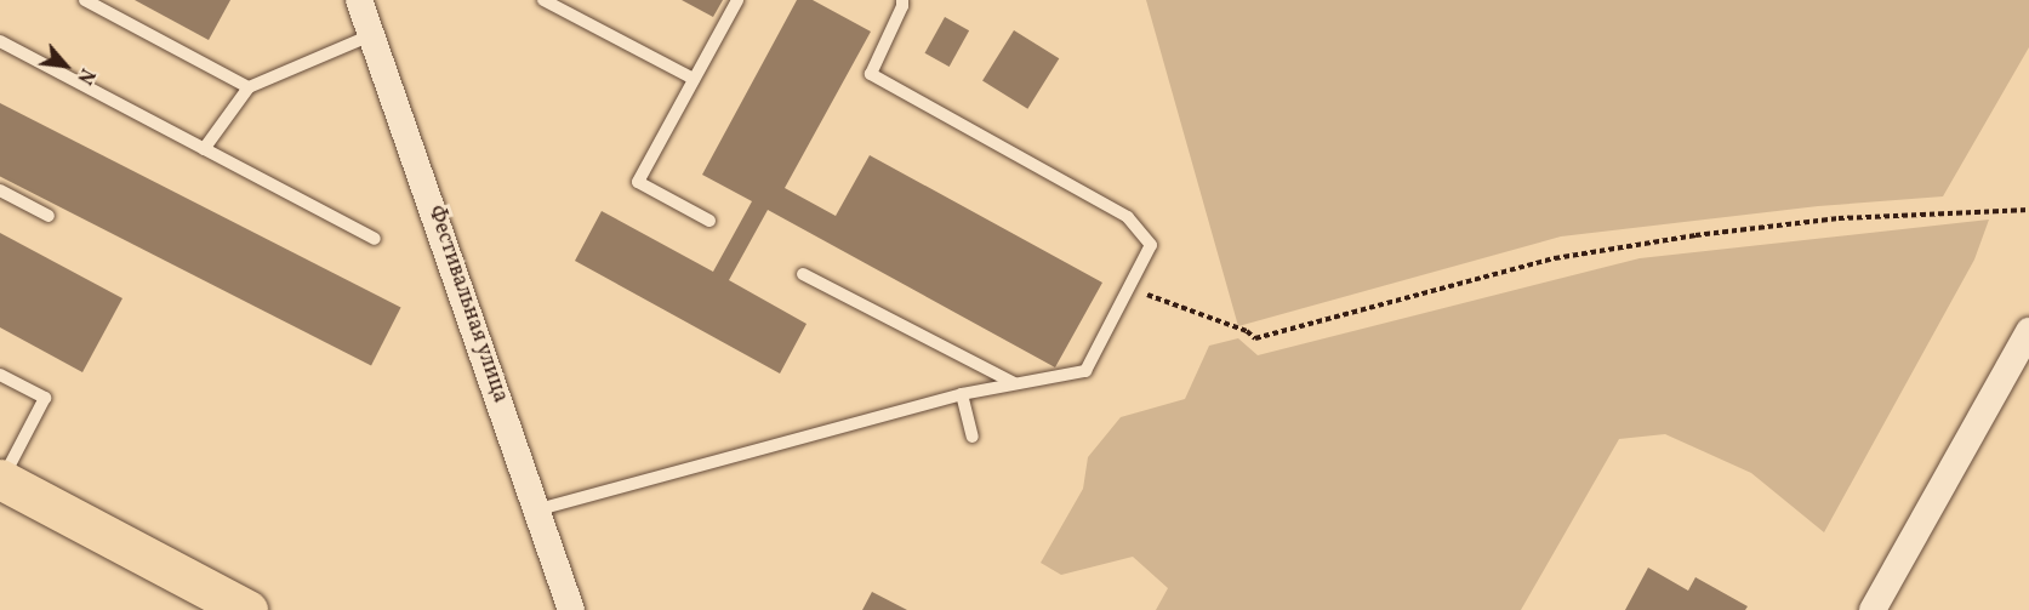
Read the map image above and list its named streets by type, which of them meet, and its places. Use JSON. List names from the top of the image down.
{
  "streets": {
    "street": ["Фестивальная улица"]
  },
  "north": "bottom right"
}
